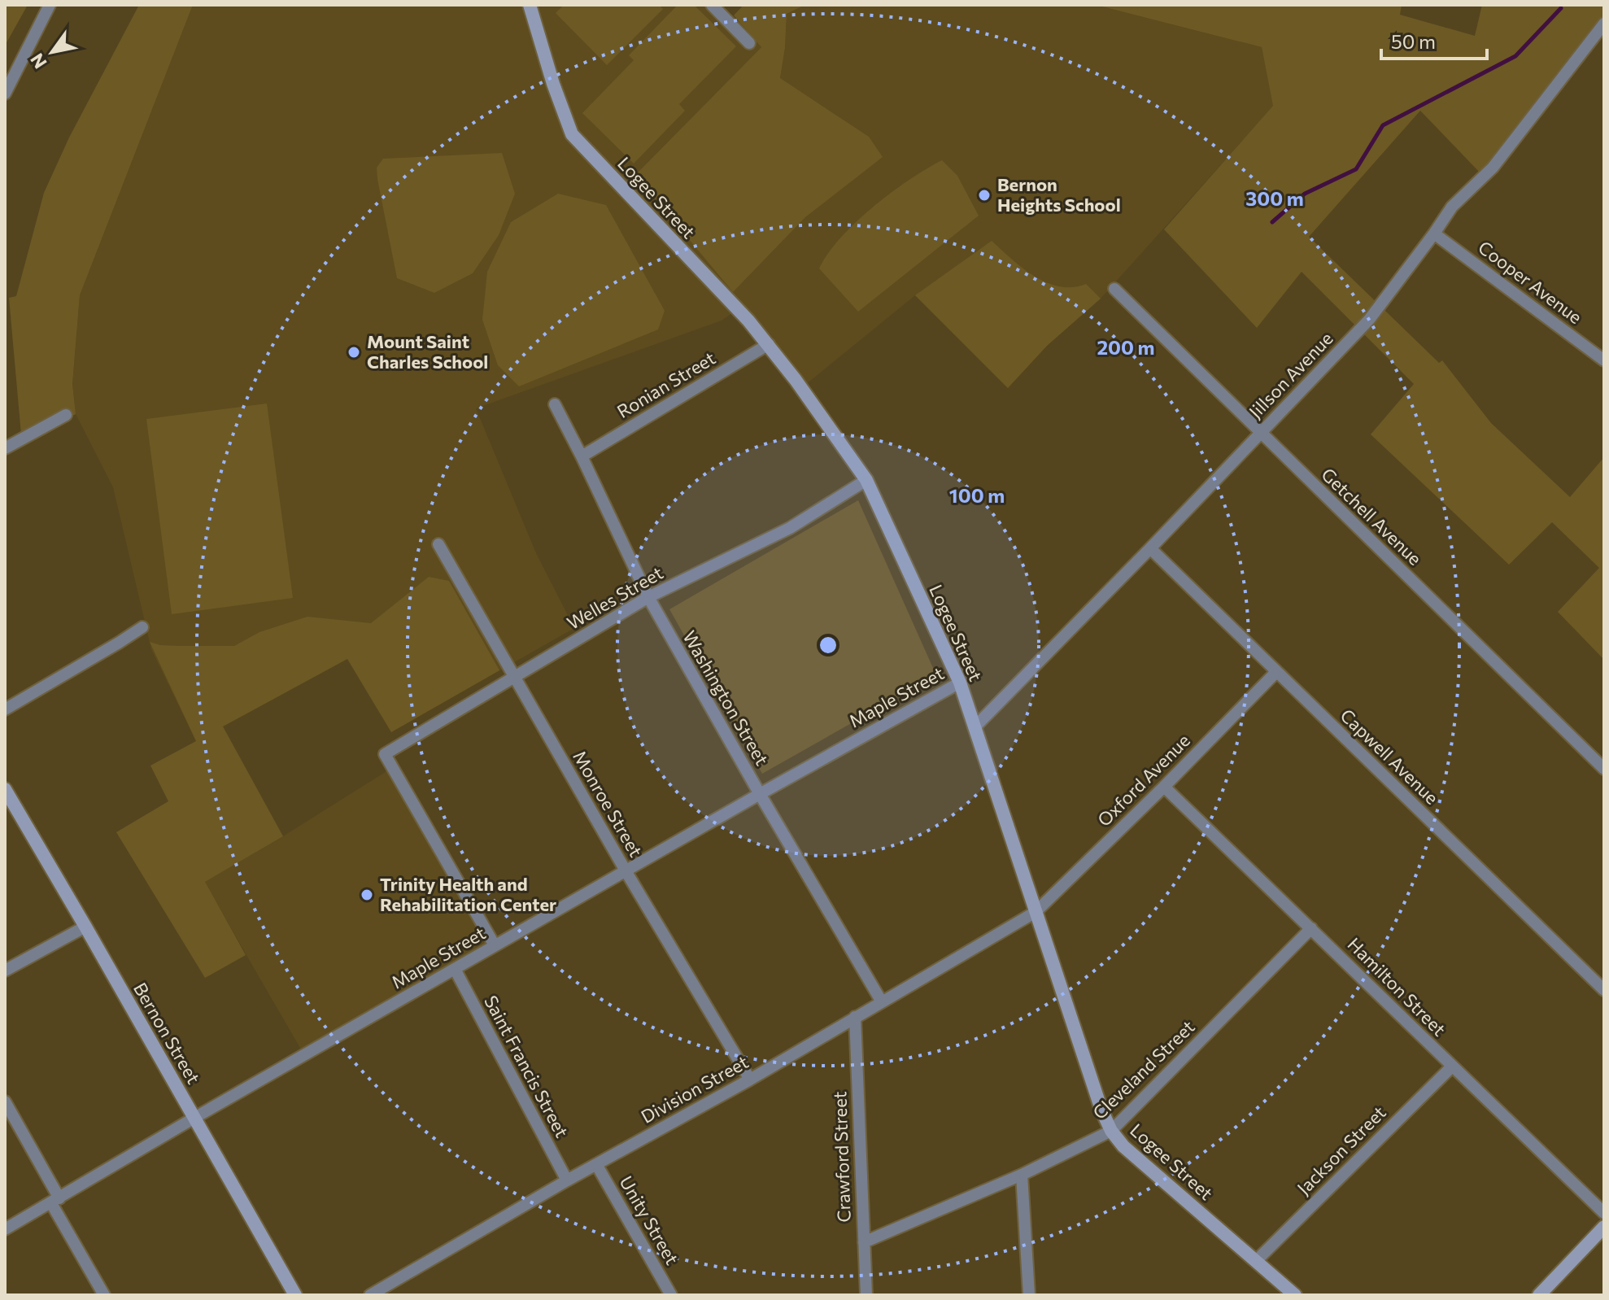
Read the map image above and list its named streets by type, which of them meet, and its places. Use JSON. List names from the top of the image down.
{
  "streets": {
    "street": [
      "Logee Street",
      "Cooper Avenue",
      "Jillson Avenue",
      "Ronian Street",
      "Getchell Avenue",
      "Welles Street",
      "Maple Street",
      "Washington Street",
      "Capwell Avenue",
      "Oxford Avenue",
      "Monroe Street",
      "Hamilton Street",
      "Bernon Street",
      "Saint Francis Street",
      "Cleveland Street",
      "Division Street",
      "Jackson Street",
      "Crawford Street",
      "Unity Street"
    ]
  },
  "crossings": [
    ["Logee Street", "Jillson Avenue"],
    ["Logee Street", "Ronian Street"],
    ["Logee Street", "Welles Street"],
    ["Logee Street", "Maple Street"],
    ["Logee Street", "Oxford Avenue"],
    ["Logee Street", "Cleveland Street"],
    ["Logee Street", "Division Street"],
    ["Logee Street", "Jackson Street"],
    ["Cooper Avenue", "Jillson Avenue"],
    ["Jillson Avenue", "Getchell Avenue"],
    ["Jillson Avenue", "Capwell Avenue"],
    ["Ronian Street", "Washington Street"],
    ["Welles Street", "Maple Street"],
    ["Welles Street", "Washington Street"],
    ["Welles Street", "Monroe Street"],
    ["Maple Street", "Washington Street"],
    ["Maple Street", "Monroe Street"],
    ["Maple Street", "Bernon Street"],
    ["Maple Street", "Saint Francis Street"],
    ["Washington Street", "Division Street"],
    ["Capwell Avenue", "Oxford Avenue"],
    ["Oxford Avenue", "Hamilton Street"],
    ["Oxford Avenue", "Division Street"],
    ["Monroe Street", "Division Street"],
    ["Hamilton Street", "Cleveland Street"],
    ["Hamilton Street", "Jackson Street"],
    ["Saint Francis Street", "Division Street"],
    ["Cleveland Street", "Crawford Street"],
    ["Division Street", "Crawford Street"],
    ["Division Street", "Unity Street"]
  ],
  "places": ["Bernon Heights School", "Mount Saint Charles School", "Trinity Health and Rehabilitation Center"],
  "scale_bar": "50 m",
  "north": "bottom left",
  "rings": ["300 m", "200 m", "100 m"]
}
